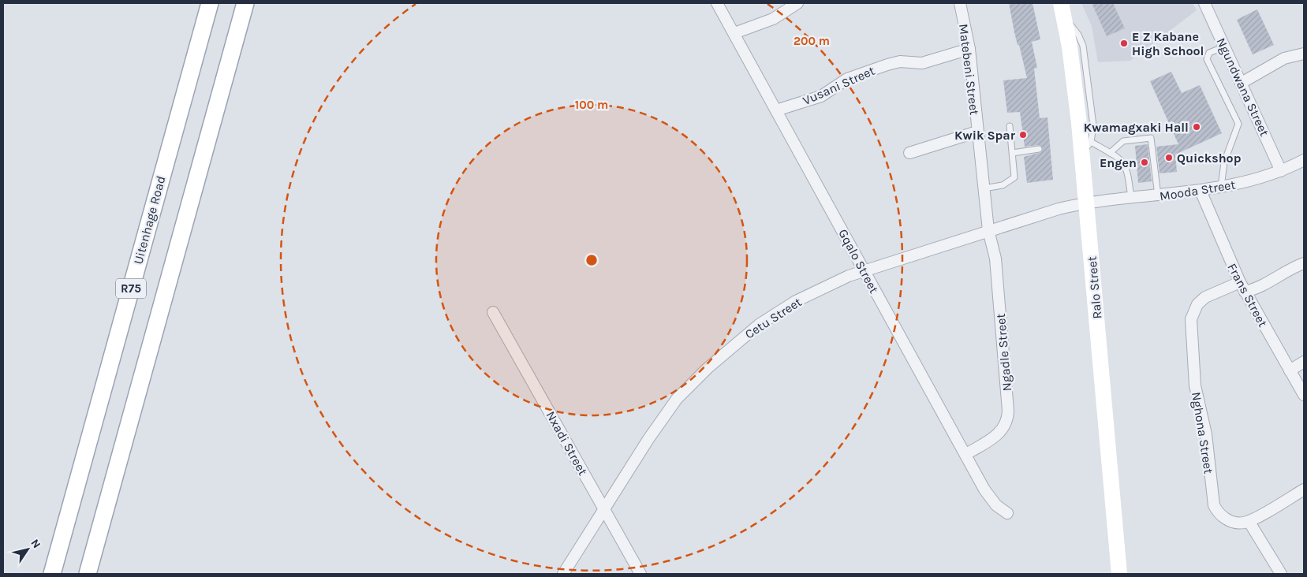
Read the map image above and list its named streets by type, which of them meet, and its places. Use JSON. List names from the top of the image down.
{
  "streets": {
    "main road": ["Uitenhage Road", "R75"],
    "street": [
      "Matebeni Street",
      "Vusani Street",
      "Ngundwana Street",
      "Mooda Street",
      "Gqalo Street",
      "Ralo Street",
      "Frans Street",
      "Cetu Street",
      "Ngadle Street",
      "Nghona Street",
      "Nxadi Street"
    ]
  },
  "crossings": [
    ["Matebeni Street", "Vusani Street"],
    ["Matebeni Street", "Cetu Street"],
    ["Matebeni Street", "Ngadle Street"],
    ["Vusani Street", "Gqalo Street"],
    ["Ngundwana Street", "Mooda Street"],
    ["Mooda Street", "Ralo Street"],
    ["Mooda Street", "Frans Street"],
    ["Mooda Street", "Cetu Street"],
    ["Gqalo Street", "Cetu Street"],
    ["Gqalo Street", "Ngadle Street"],
    ["Ralo Street", "Cetu Street"],
    ["Frans Street", "Nghona Street"],
    ["Cetu Street", "Ngadle Street"],
    ["Cetu Street", "Nxadi Street"]
  ],
  "places": [
    "E Z Kabane High School",
    "Kwamagxaki Hall",
    "Kwik Spar",
    "Quickshop",
    "Engen"
  ],
  "north": "top right",
  "rings": ["200 m", "100 m"]
}
